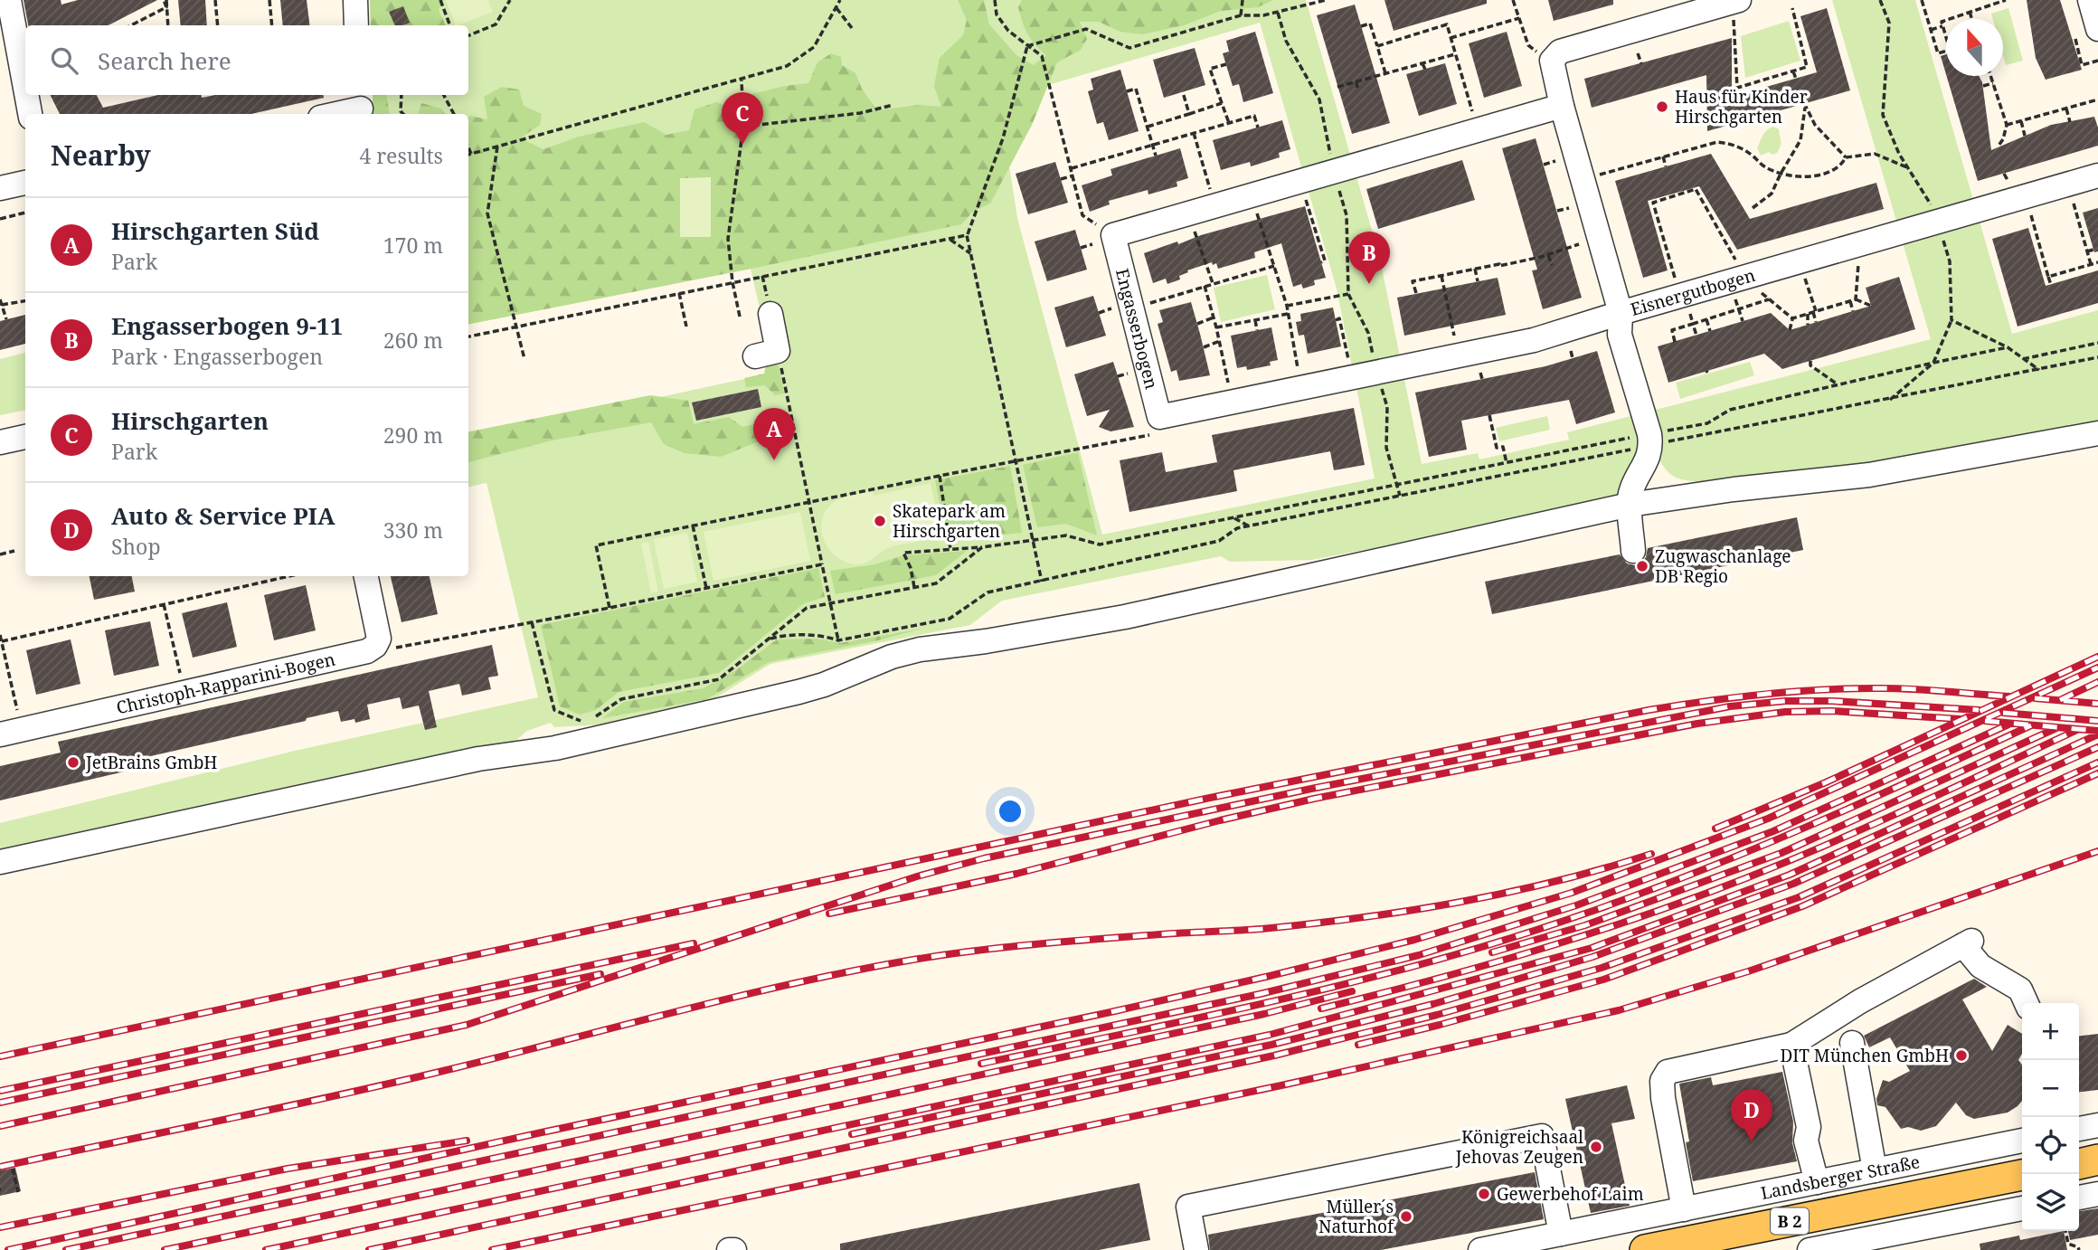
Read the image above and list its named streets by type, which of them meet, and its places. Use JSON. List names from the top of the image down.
{
  "streets": {
    "main road": ["Landsberger Straße", "B 2"],
    "street": ["Eisnergutbogen", "Engasserbogen", "Christoph-Rapparini-Bogen"]
  },
  "crossings": [
    ["Eisnergutbogen", "Engasserbogen"]
  ],
  "places": [
    "Haus für Kinder Hirschgarten",
    "Skatepark am Hirschgarten",
    "Zugwaschanlage DB Regio",
    "JetBrains GmbH",
    "DIT München GmbH",
    "Königreichsaal Jehovas Zeugen",
    "Gewerbehof Laim",
    "Müller´s Naturhof"
  ],
  "north": "top",
  "page": {
    "search": "Search here",
    "pins": [
      "C",
      "B",
      "A",
      "D"
    ],
    "heading": ["Nearby", "4 results"],
    "list": [
      {
        "mark": "A",
        "name": "Hirschgarten Süd",
        "note": "Park",
        "value": "170 m"
      },
      {
        "mark": "B",
        "name": "Engasserbogen 9-11",
        "note": "Park · Engasserbogen",
        "value": "260 m"
      },
      {
        "mark": "C",
        "name": "Hirschgarten",
        "note": "Park",
        "value": "290 m"
      },
      {
        "mark": "D",
        "name": "Auto & Service PIA",
        "note": "Shop",
        "value": "330 m"
      }
    ],
    "map_buttons": ["+", "−"]
  }
}
